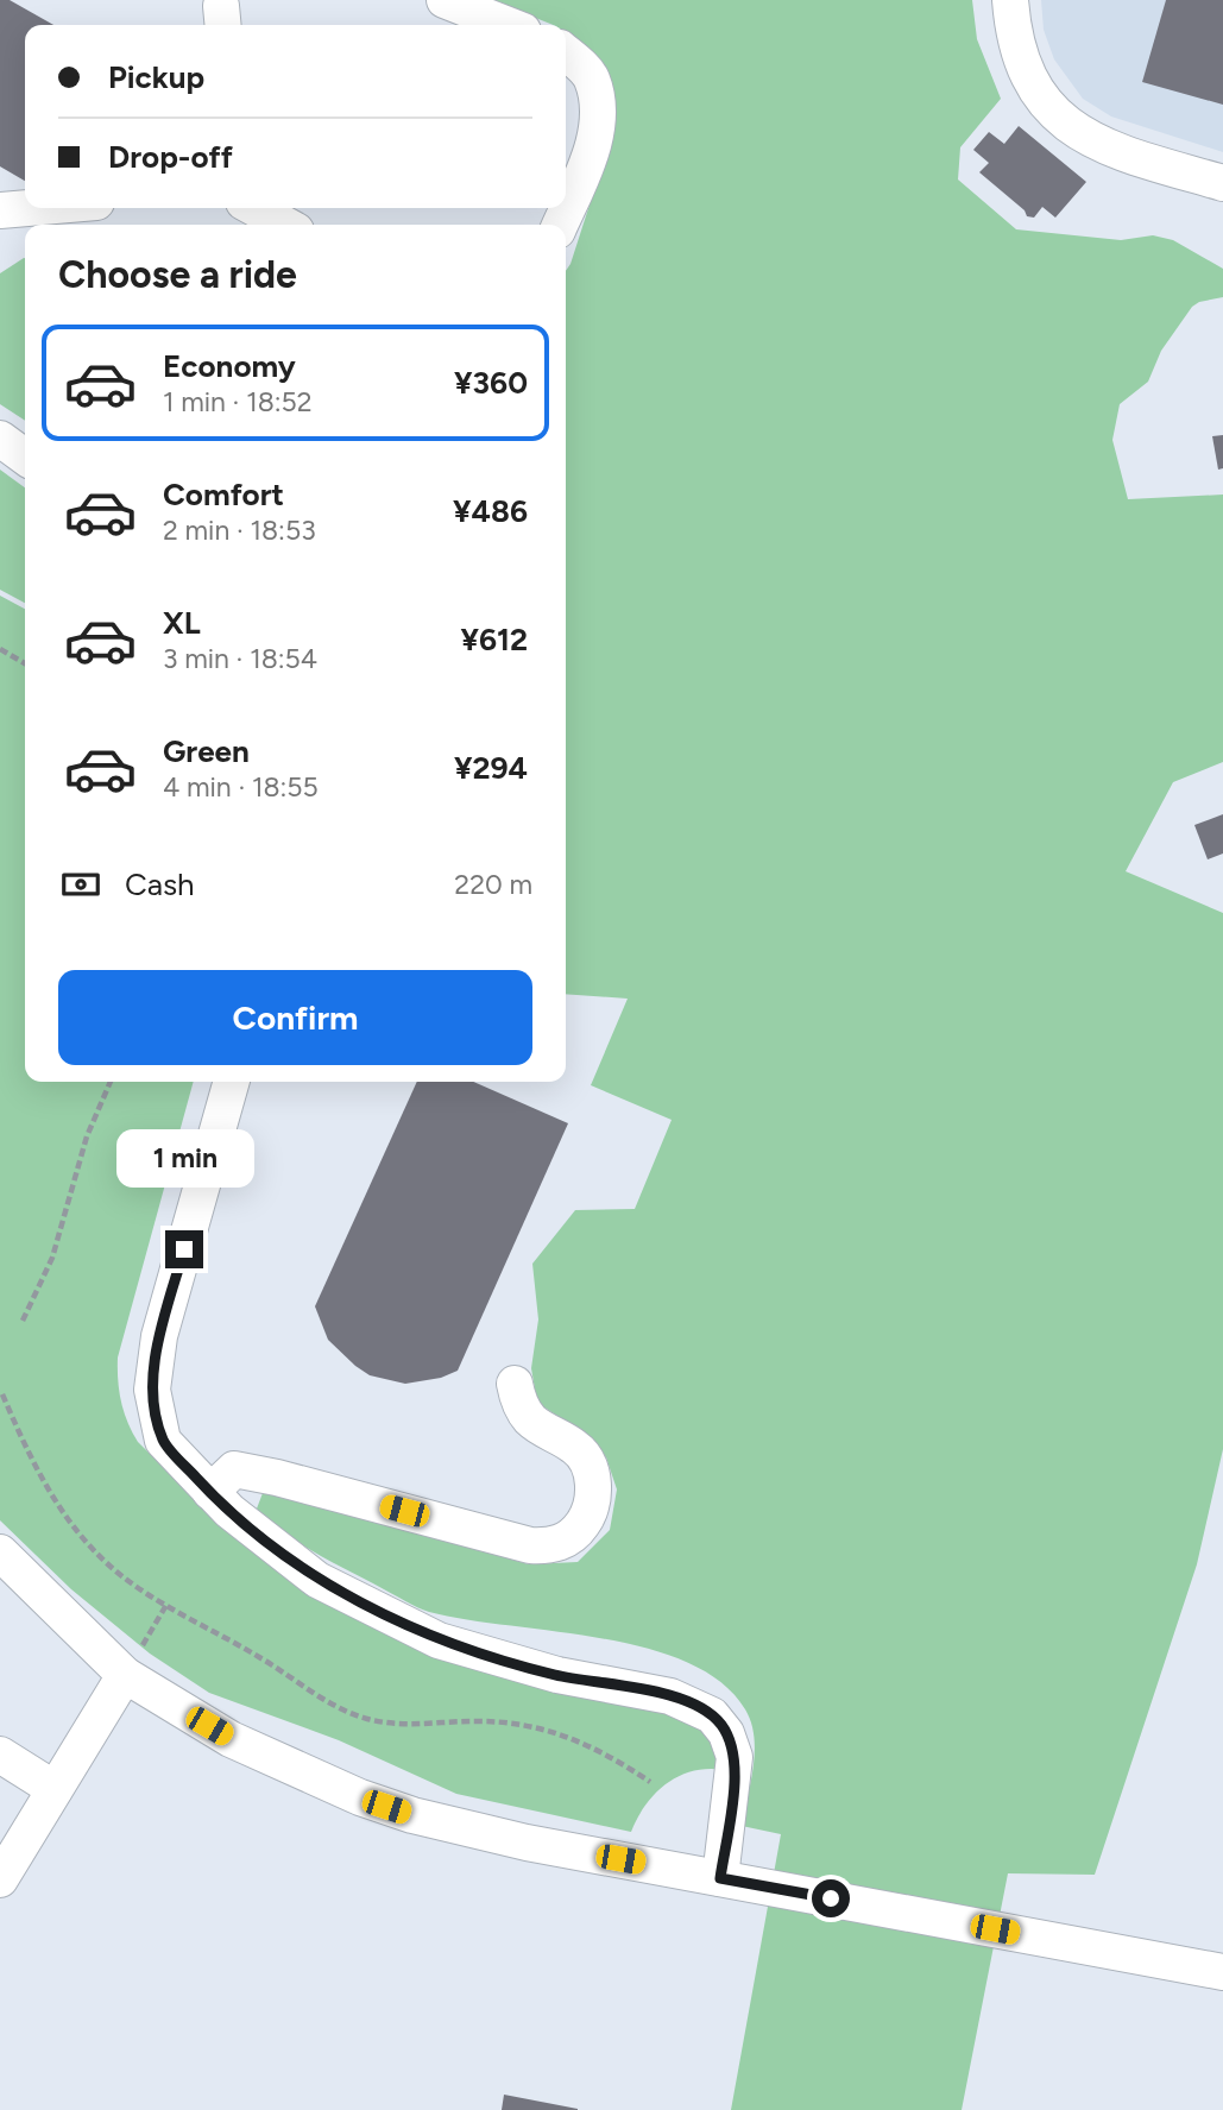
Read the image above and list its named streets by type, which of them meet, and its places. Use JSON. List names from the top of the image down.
{
  "page": {
    "banner": ["Pickup", "Drop-off"],
    "heading": "Choose a ride",
    "list": [
      {
        "name": "Economy",
        "note": "1 min · 18:52",
        "value": "¥360"
      },
      {
        "name": "Comfort",
        "note": "2 min · 18:53",
        "value": "¥486"
      },
      {
        "name": "XL",
        "note": "3 min · 18:54",
        "value": "¥612"
      },
      {
        "name": "Green",
        "note": "4 min · 18:55",
        "value": "¥294"
      }
    ],
    "pay": ["Cash", "220 m"],
    "buttons": "Confirm",
    "bubble": "1 min"
  }
}
